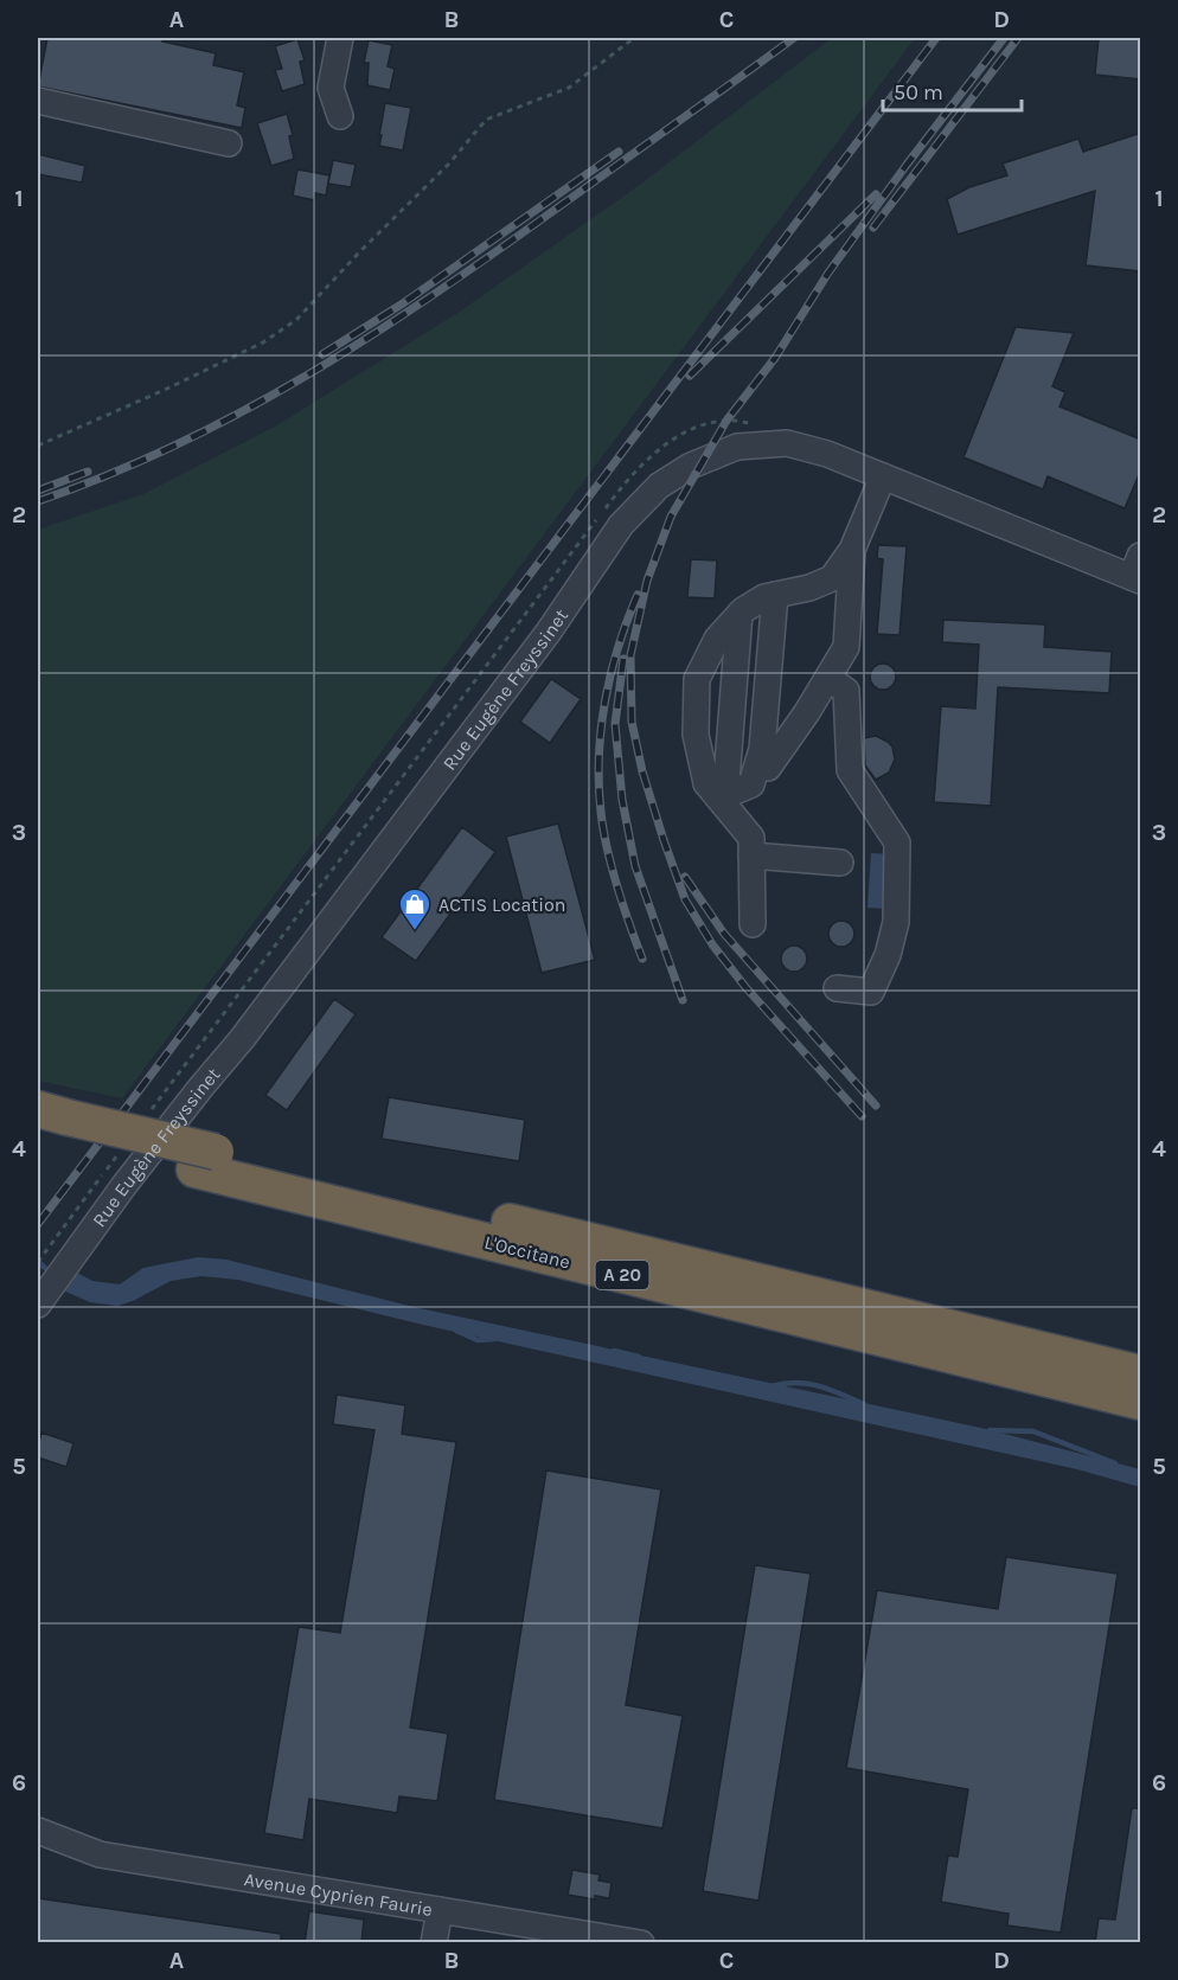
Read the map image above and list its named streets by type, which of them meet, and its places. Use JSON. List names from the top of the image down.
{
  "streets": {
    "highway": ["L'Occitane", "A 20"],
    "street": ["Rue Eugène Freyssinet", "Avenue Cyprien Faurie"]
  },
  "places": {
    "shop": ["ACTIS Location"]
  },
  "scale_bar": "50 m",
  "grid": {
    "columns": [
      "A",
      "B",
      "C",
      "D"
    ],
    "rows": [
      "1",
      "2",
      "3",
      "4",
      "5",
      "6"
    ]
  }
}
